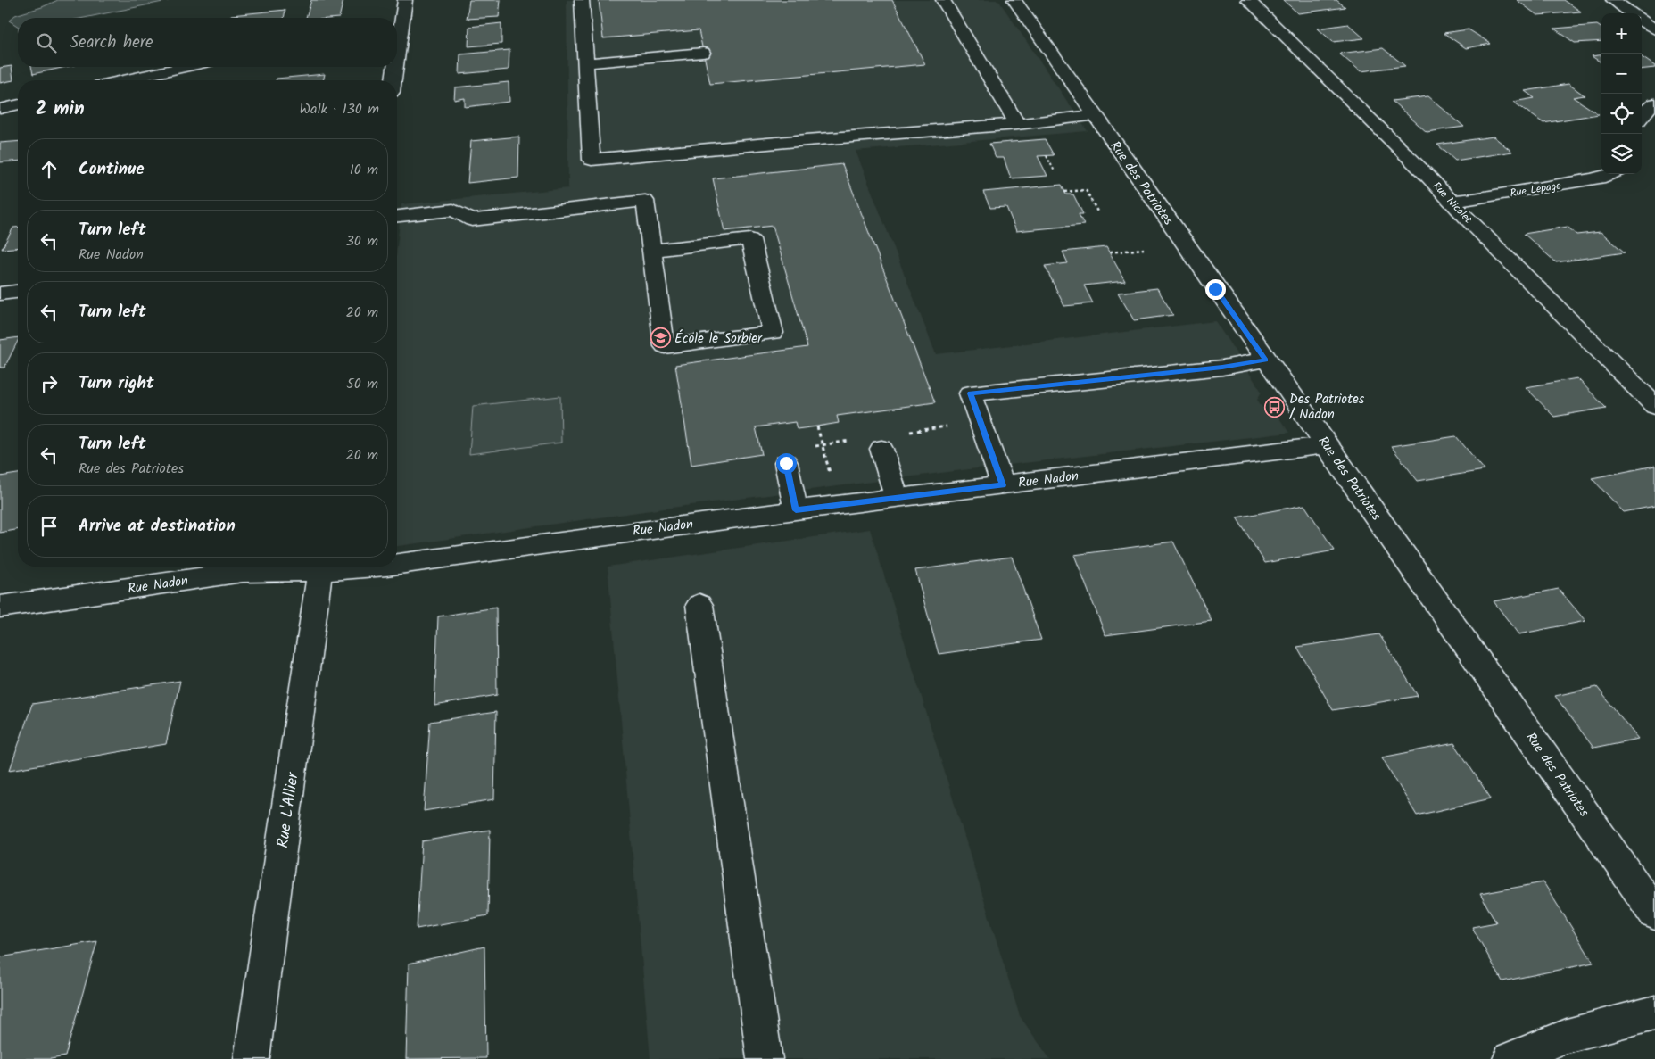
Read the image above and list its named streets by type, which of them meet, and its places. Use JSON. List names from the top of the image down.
{
  "streets": {
    "street": [
      "Rue des Patriotes",
      "Rue Lepage",
      "Rue Nicolet",
      "Rue Nadon",
      "Rue L'Allier"
    ]
  },
  "crossings": [
    ["Rue des Patriotes", "Rue Nadon"],
    ["Rue Lepage", "Rue Nicolet"]
  ],
  "places": {
    "school or university": ["École le Sorbier"],
    "bus stop": ["Des Patriotes / Nadon"]
  },
  "page": {
    "map_buttons": ["+", "−"],
    "search": "Search here",
    "heading": ["2 min", "Walk · 130 m"],
    "list": [
      ["Continue", "10 m"],
      ["Turn left", "Rue Nadon", "30 m"],
      ["Turn left", "20 m"],
      ["Turn right", "50 m"],
      ["Turn left", "Rue des Patriotes", "20 m"],
      "Arrive at destination"
    ]
  }
}
